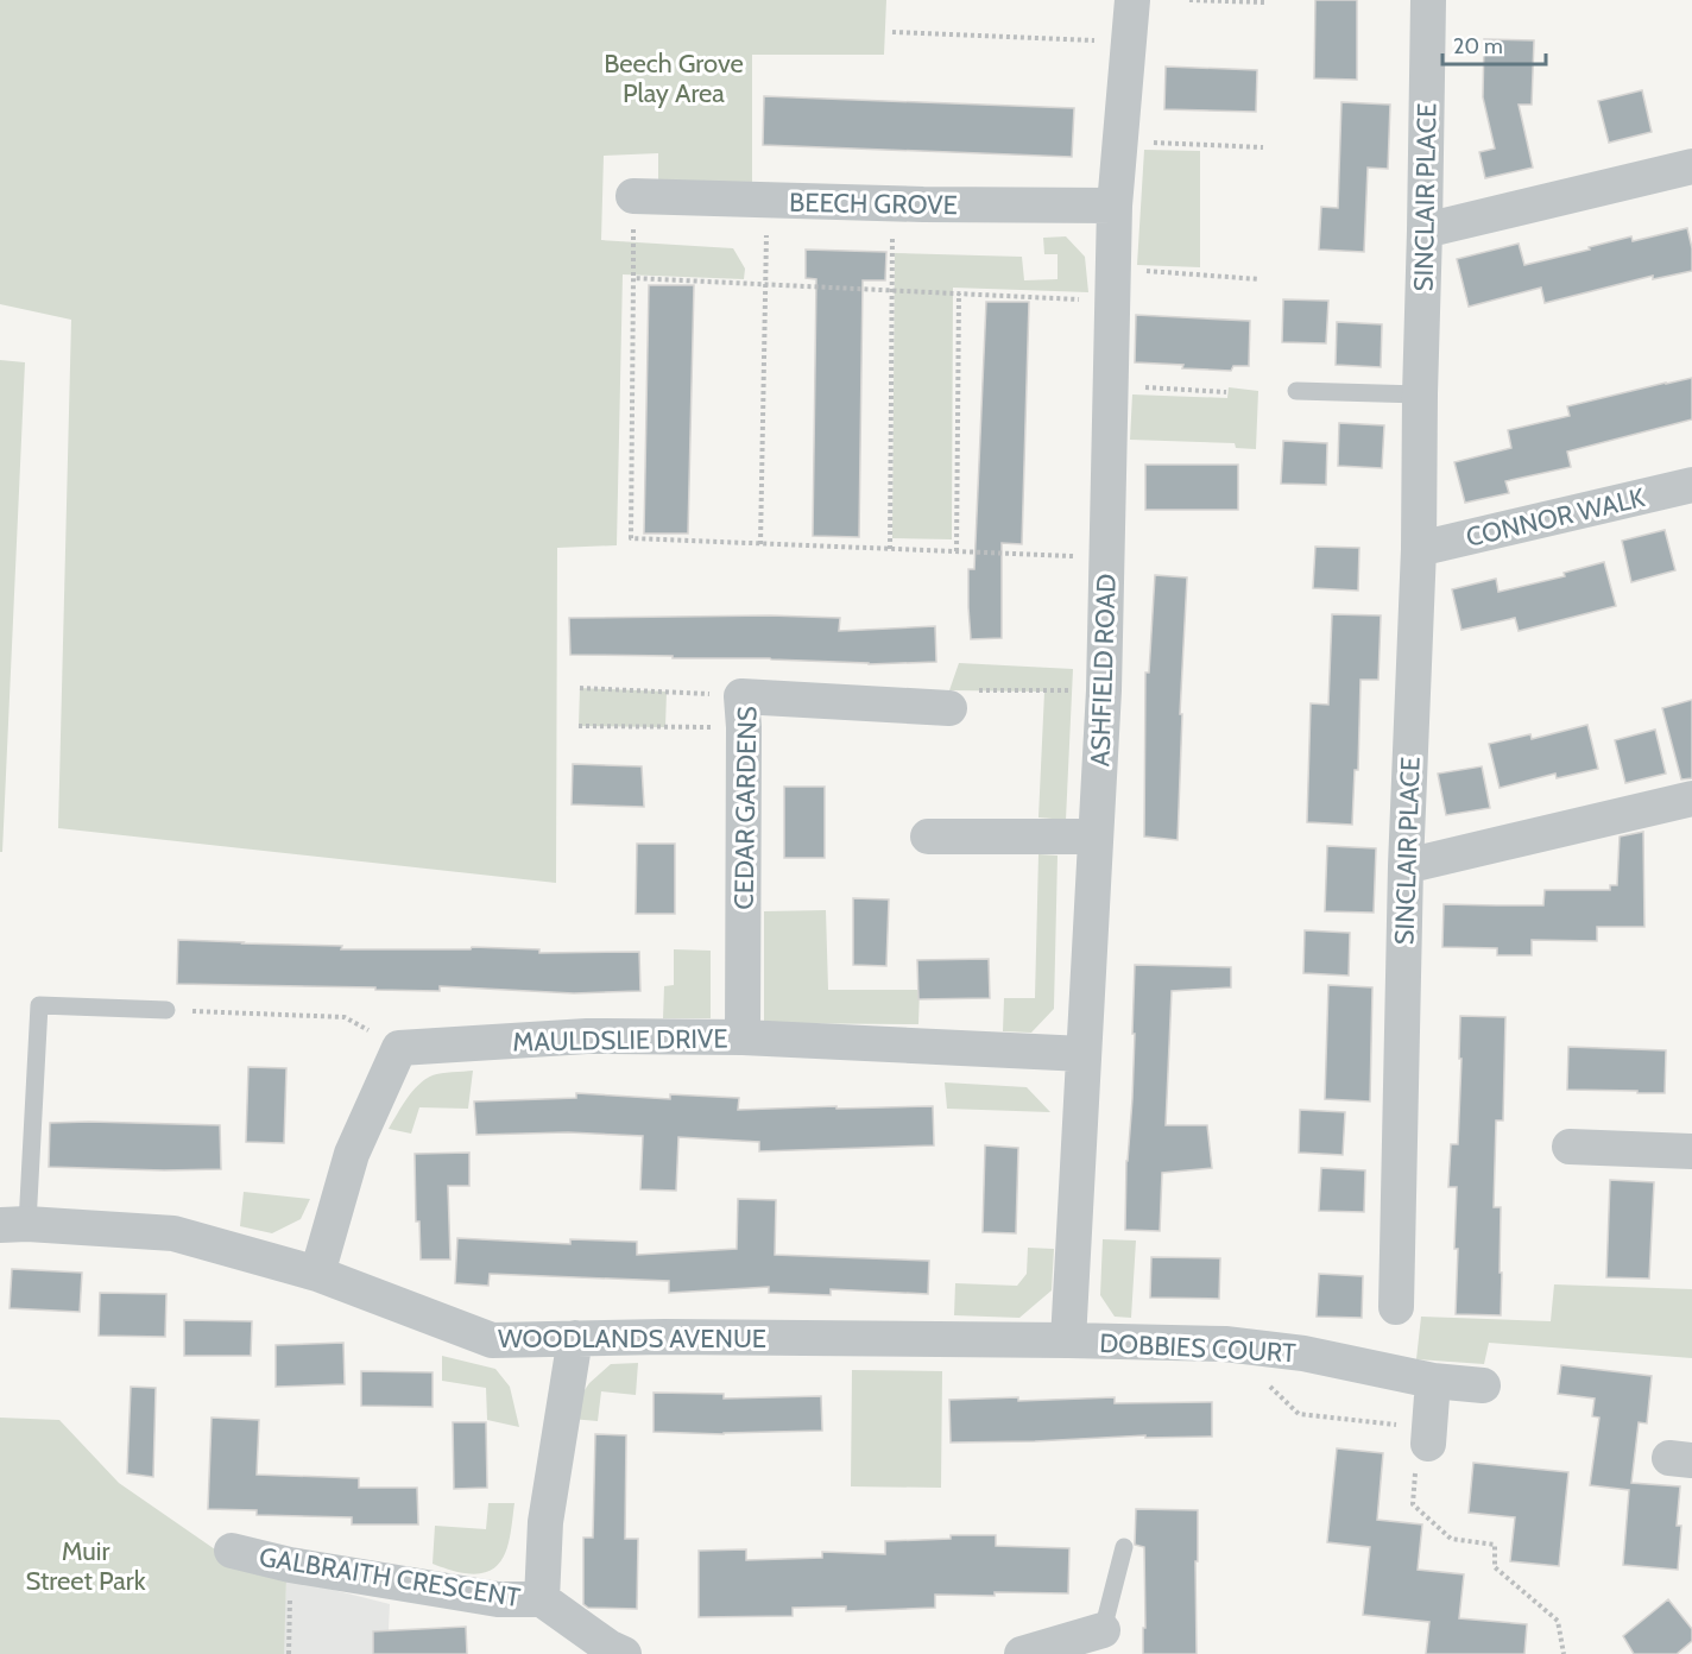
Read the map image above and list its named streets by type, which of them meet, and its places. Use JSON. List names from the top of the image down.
{
  "streets": {
    "street": [
      "SINCLAIR PLACE",
      "BEECH GROVE",
      "CONNOR WALK",
      "ASHFIELD ROAD",
      "CEDAR GARDENS",
      "MAULDSLIE DRIVE",
      "WOODLANDS AVENUE",
      "DOBBIES COURT",
      "GALBRAITH CRESCENT"
    ]
  },
  "crossings": [
    ["SINCLAIR PLACE", "CONNOR WALK"],
    ["BEECH GROVE", "ASHFIELD ROAD"],
    ["ASHFIELD ROAD", "MAULDSLIE DRIVE"],
    ["ASHFIELD ROAD", "WOODLANDS AVENUE"],
    ["ASHFIELD ROAD", "DOBBIES COURT"],
    ["CEDAR GARDENS", "MAULDSLIE DRIVE"],
    ["WOODLANDS AVENUE", "DOBBIES COURT"],
    ["WOODLANDS AVENUE", "GALBRAITH CRESCENT"]
  ],
  "parks": ["Beech Grove Play Area", "Muir Street Park"],
  "scale_bar": "20 m"
}
